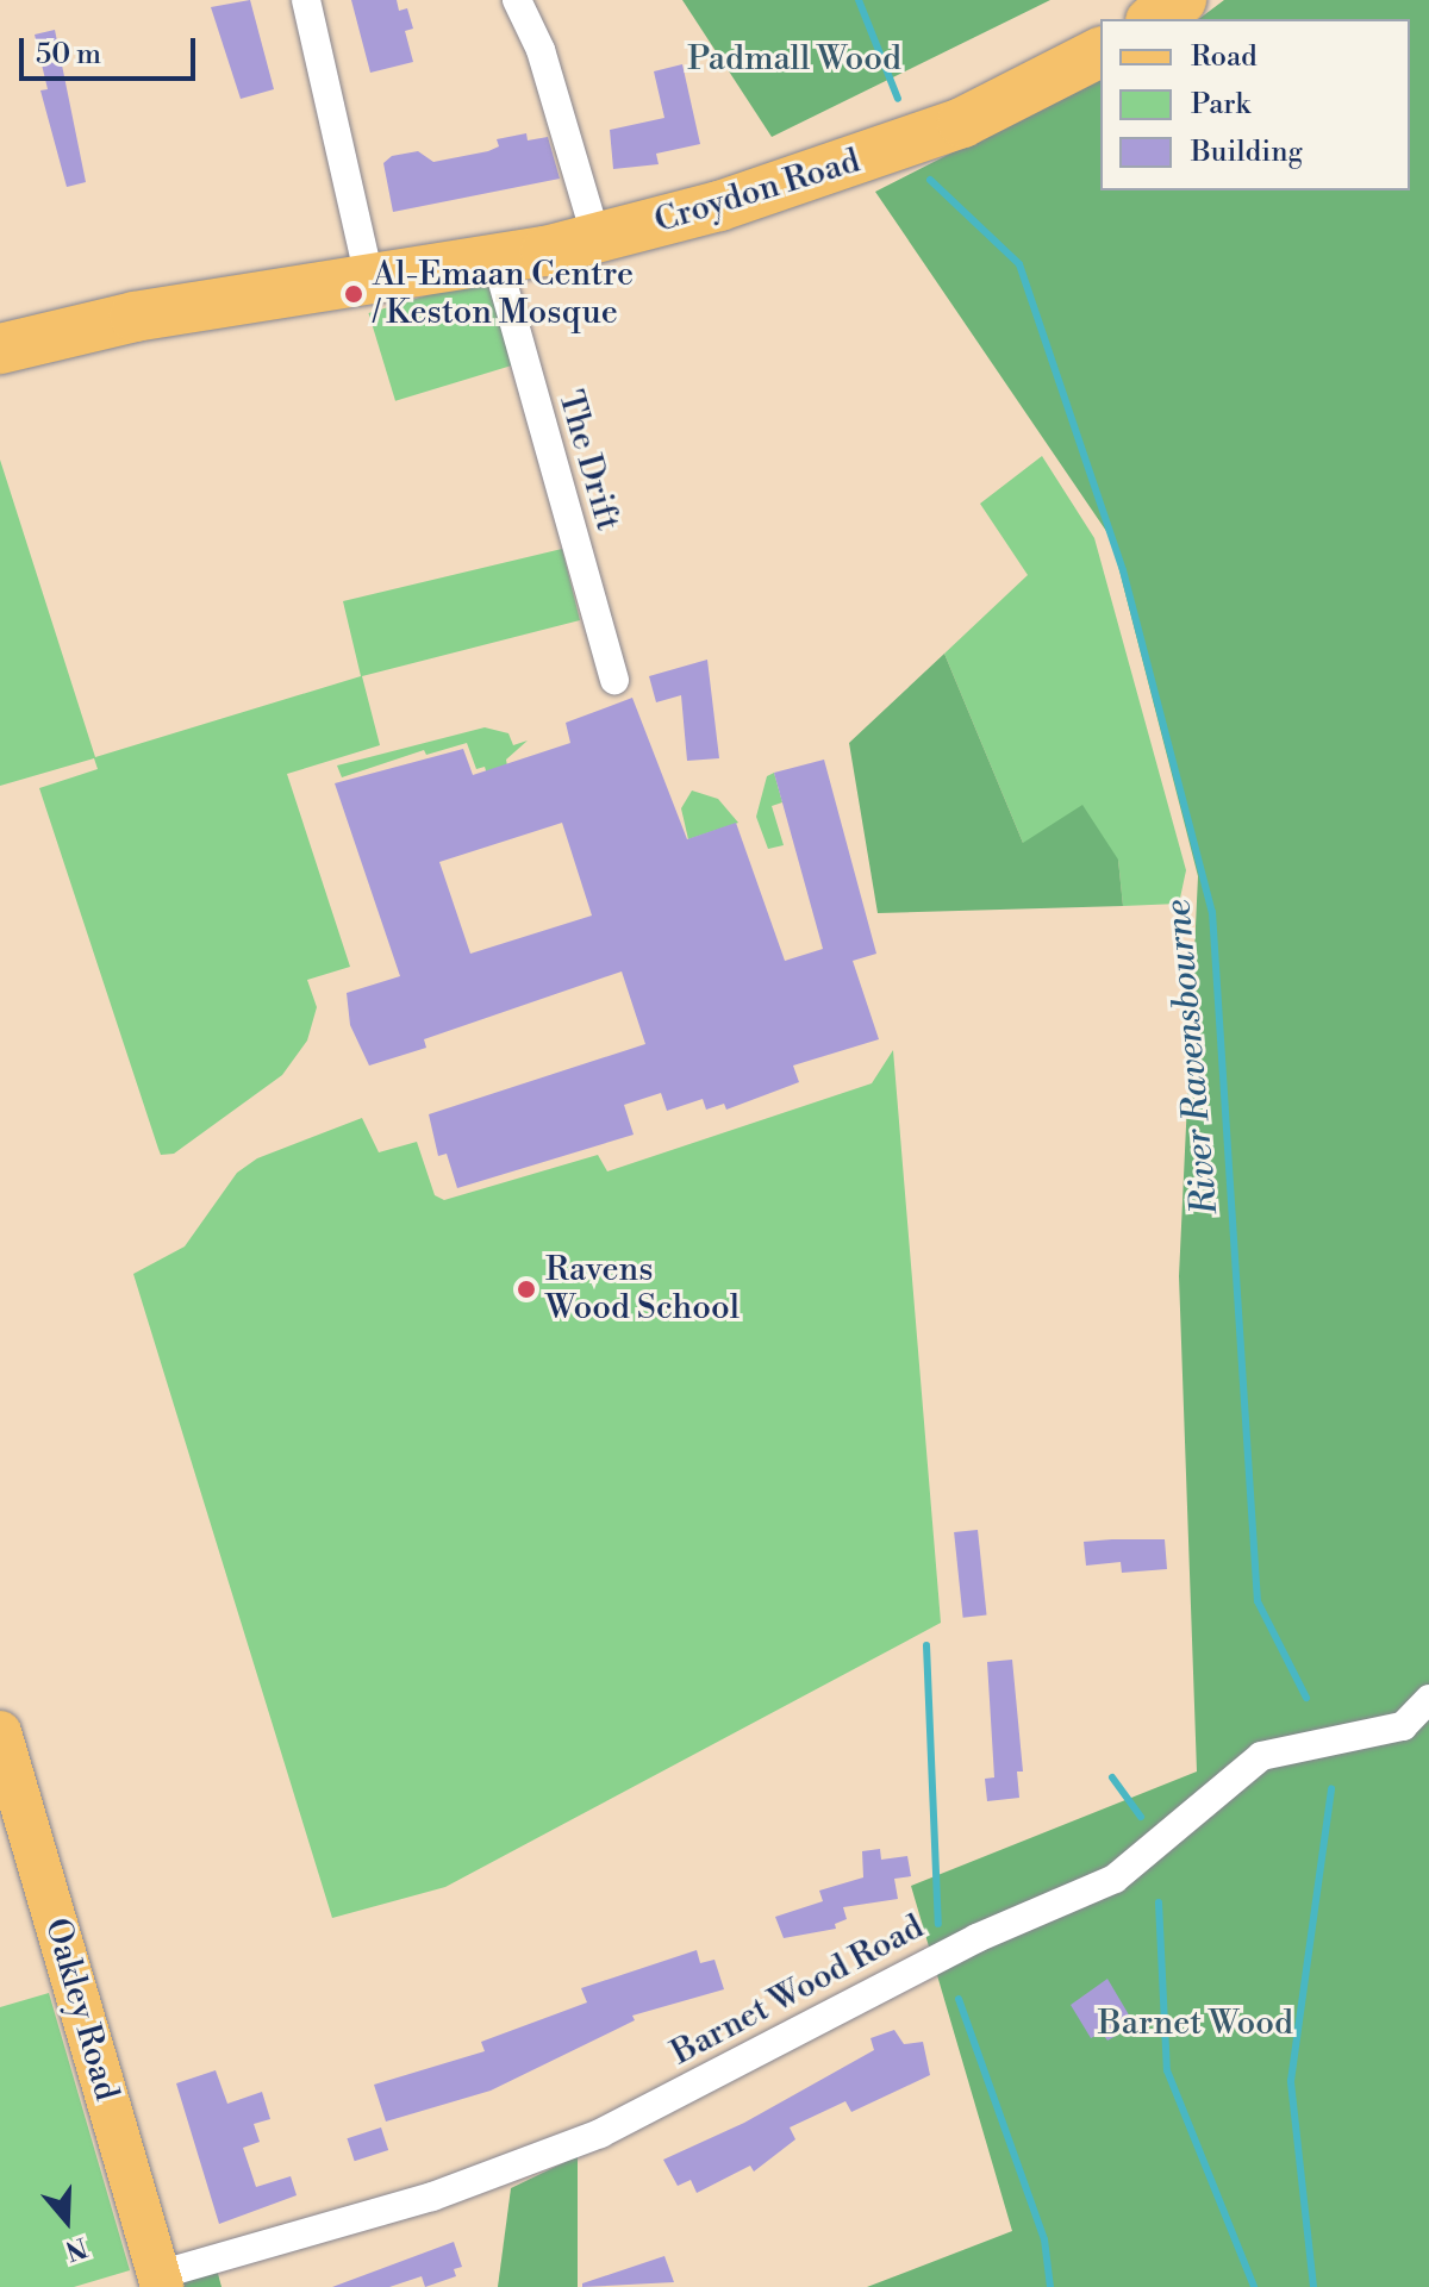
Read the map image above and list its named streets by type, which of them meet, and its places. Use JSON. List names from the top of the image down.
{
  "streets": {
    "highway": ["Croydon Road"],
    "main road": ["Oakley Road"],
    "street": ["The Drift", "Barnet Wood Road"]
  },
  "crossings": [
    ["Croydon Road", "The Drift"],
    ["Barnet Wood Road", "Oakley Road"]
  ],
  "water": ["River Ravensbourne"],
  "parks": ["Padmall Wood", "Barnet Wood"],
  "places": ["Al-Emaan Centre / Keston Mosque", "Ravens Wood School"],
  "legend": ["Road", "Park", "Building"],
  "scale_bar": "50 m",
  "north": "bottom"
}
